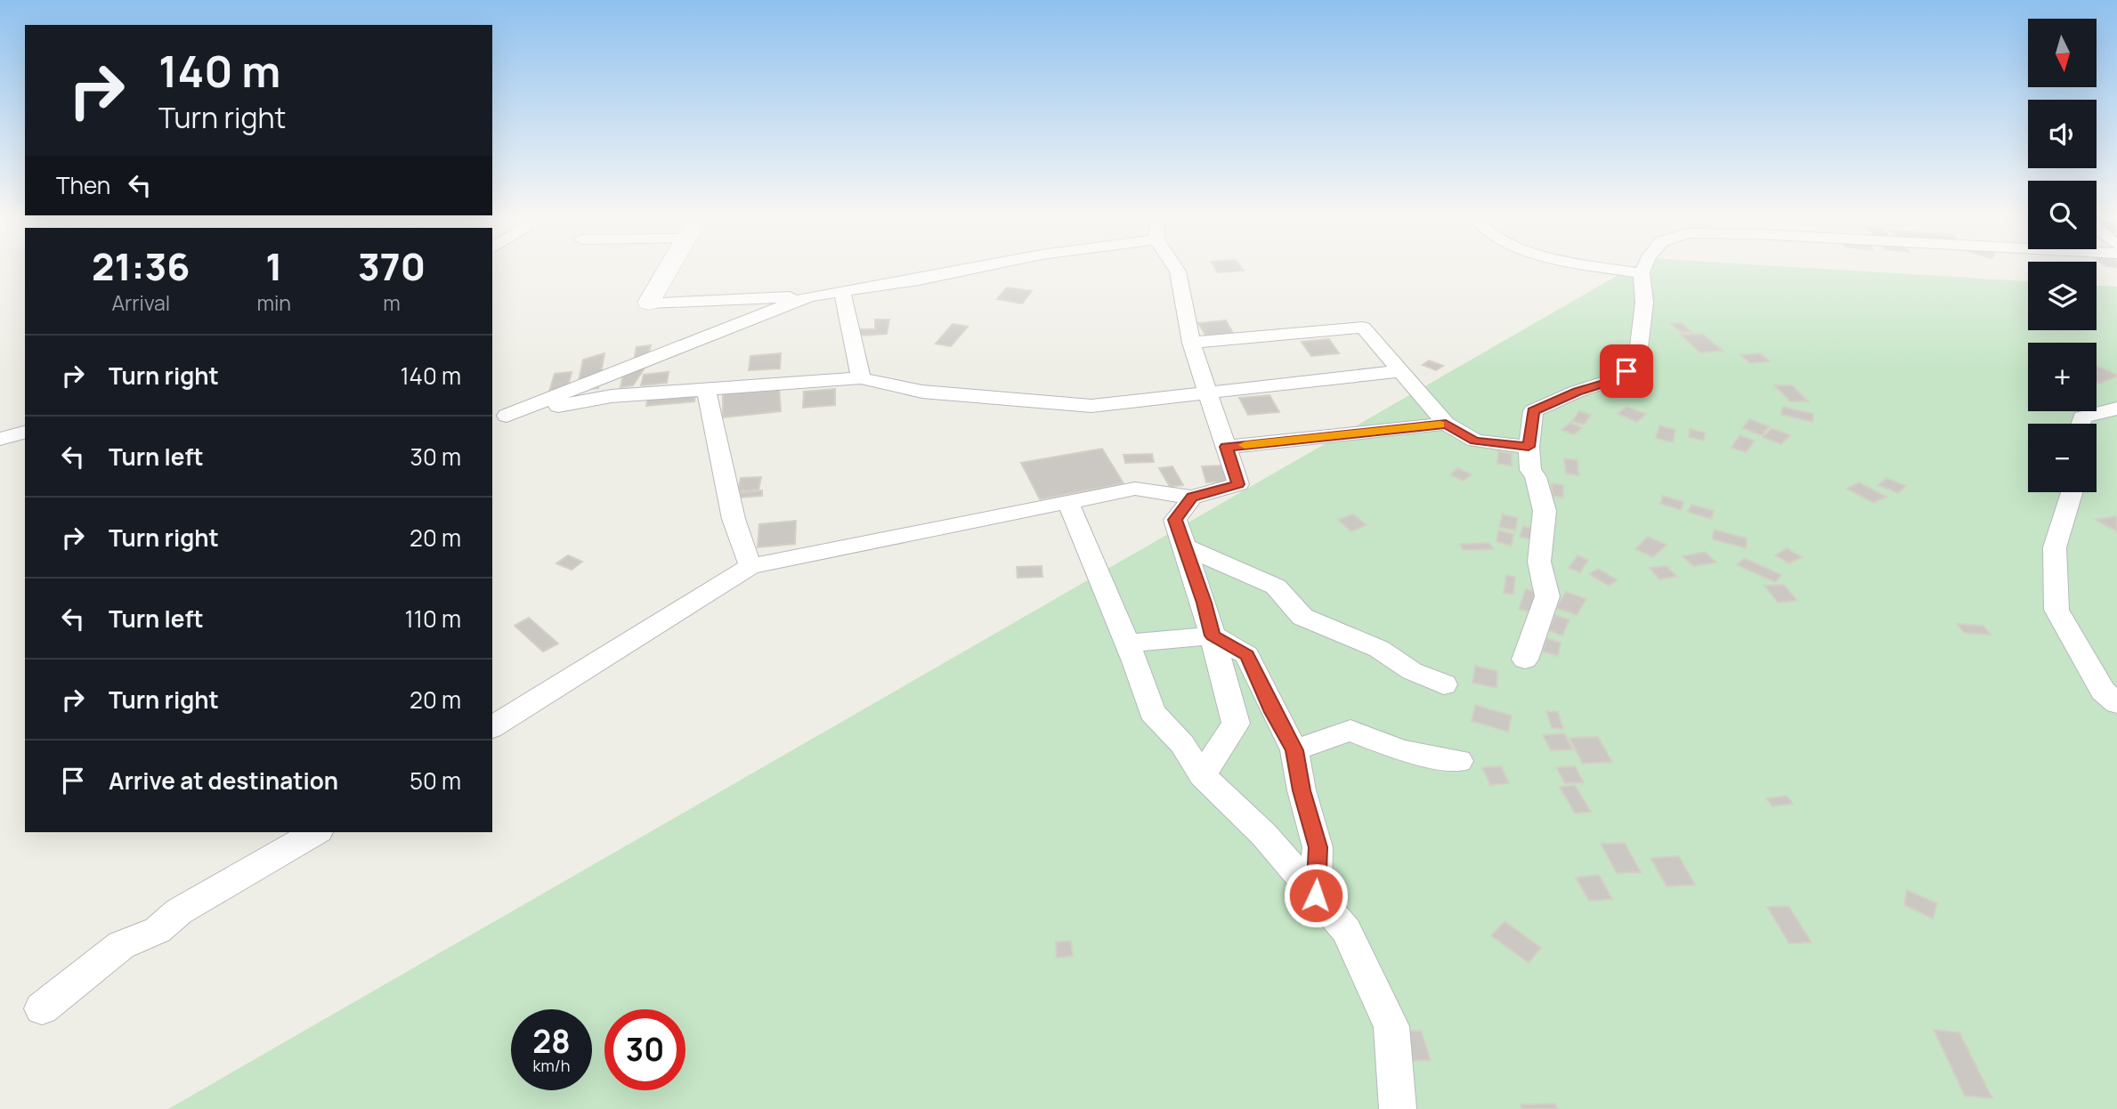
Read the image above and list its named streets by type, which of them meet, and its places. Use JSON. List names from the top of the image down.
{
  "north": "bottom",
  "page": {
    "map_buttons": ["+", "−"],
    "turn": ["140 m", "Turn right"],
    "then": "Then",
    "eta": [
      "21:36",
      "Arrival",
      "1",
      "min",
      "370",
      "m"
    ],
    "list": [
      {
        "name": "Turn right",
        "value": "140 m"
      },
      {
        "name": "Turn left",
        "value": "30 m"
      },
      {
        "name": "Turn right",
        "value": "20 m"
      },
      {
        "name": "Turn left",
        "value": "110 m"
      },
      {
        "name": "Turn right",
        "value": "20 m"
      },
      {
        "name": "Arrive at destination",
        "value": "50 m"
      }
    ],
    "speed": "28 km/h",
    "limit": "30"
  }
}
